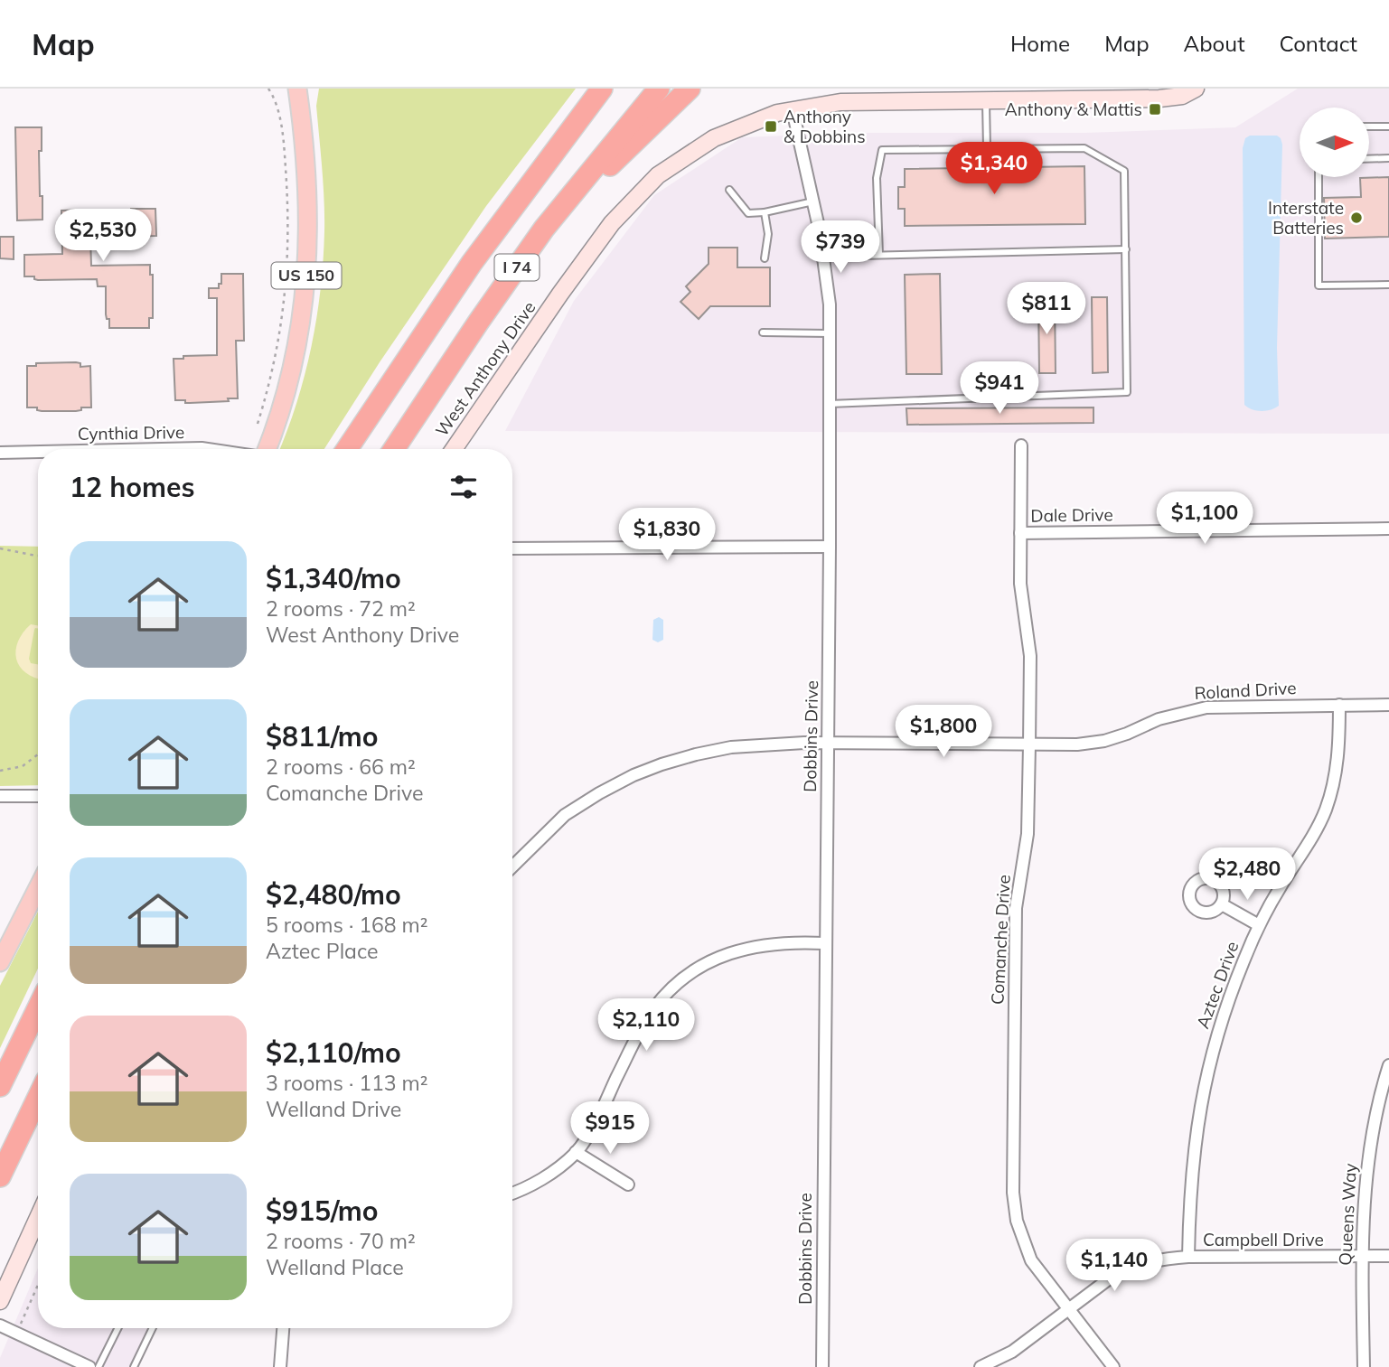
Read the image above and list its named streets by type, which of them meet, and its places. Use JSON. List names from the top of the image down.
{
  "streets": {
    "highway": ["I 74"],
    "main road": ["US 150"],
    "street": [
      "West Anthony Drive",
      "Cynthia Drive",
      "Dale Drive",
      "Roland Drive",
      "Dobbins Drive",
      "Comanche Drive",
      "Aztec Drive",
      "Queens Way",
      "Campbell Drive"
    ]
  },
  "crossings": [
    ["West Anthony Drive", "Dobbins Drive"],
    ["Dale Drive", "Comanche Drive"],
    ["Roland Drive", "Dobbins Drive"],
    ["Roland Drive", "Comanche Drive"],
    ["Roland Drive", "Aztec Drive"],
    ["Comanche Drive", "Campbell Drive"],
    ["Aztec Drive", "Campbell Drive"],
    ["Queens Way", "Campbell Drive"]
  ],
  "places": {
    "transit": ["Anthony & Mattis", "Anthony & Dobbins"],
    "other": ["Interstate Batteries"]
  },
  "north": "right",
  "page": {
    "header": "Map",
    "nav": [
      "Home",
      "Map",
      "About",
      "Contact"
    ],
    "price": [
      "$1,340",
      "$2,530",
      "$739",
      "$811",
      "$941",
      "$1,100",
      "$1,830",
      "$1,800",
      "$2,480",
      "$2,110",
      "$915",
      "$1,140"
    ],
    "heading": "12 homes",
    "list": [
      {
        "name": "$1,340/mo",
        "note": "2 rooms · 72 m² · West Anthony Drive"
      },
      {
        "name": "$811/mo",
        "note": "2 rooms · 66 m² · Comanche Drive"
      },
      {
        "name": "$2,480/mo",
        "note": "5 rooms · 168 m² · Aztec Place"
      },
      {
        "name": "$2,110/mo",
        "note": "3 rooms · 113 m² · Welland Drive"
      },
      {
        "name": "$915/mo",
        "note": "2 rooms · 70 m² · Welland Place"
      }
    ]
  }
}
